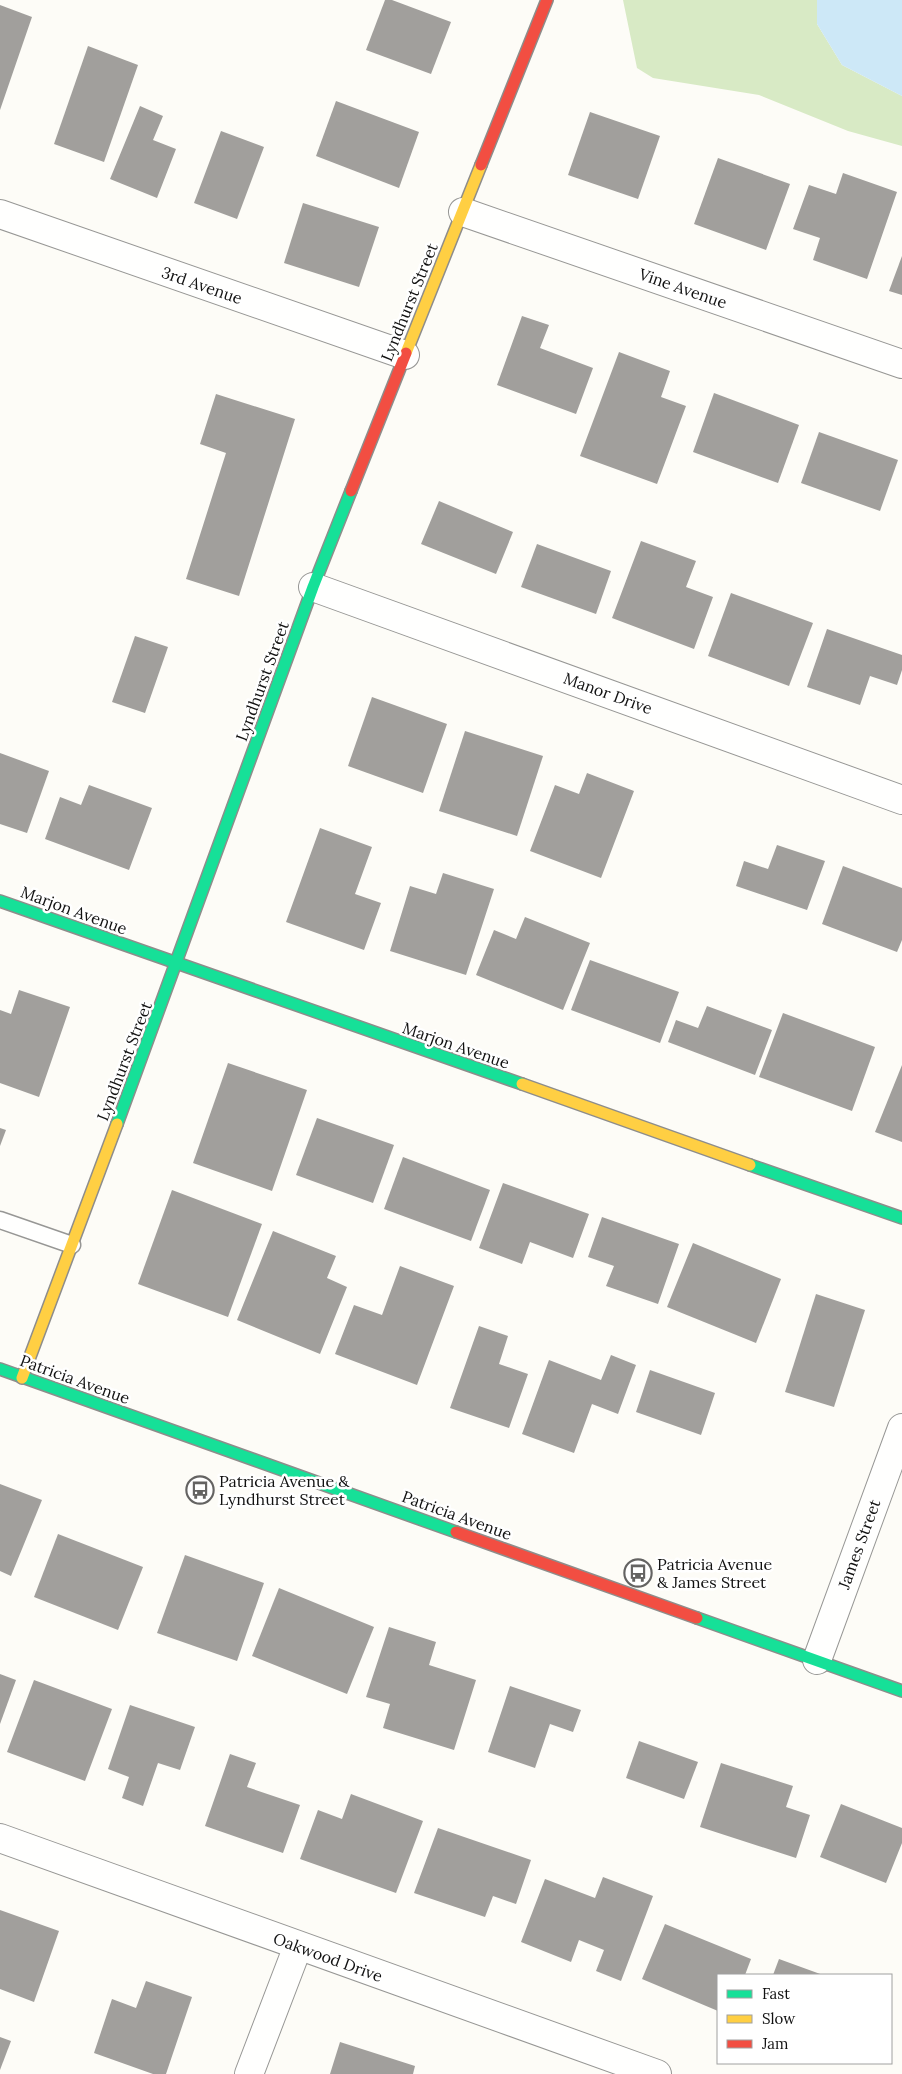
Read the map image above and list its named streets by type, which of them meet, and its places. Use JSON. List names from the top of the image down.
{
  "streets": {
    "street": [
      "3rd Avenue",
      "Vine Avenue",
      "Lyndhurst Street",
      "Manor Drive",
      "Marjon Avenue",
      "Patricia Avenue",
      "James Street",
      "Oakwood Drive"
    ]
  },
  "crossings": [
    ["3rd Avenue", "Lyndhurst Street"],
    ["Vine Avenue", "Lyndhurst Street"],
    ["Lyndhurst Street", "Manor Drive"],
    ["Lyndhurst Street", "Marjon Avenue"],
    ["Lyndhurst Street", "Patricia Avenue"],
    ["Patricia Avenue", "James Street"]
  ],
  "places": {
    "bus stop": ["Patricia Avenue & Lyndhurst Street", "Patricia Avenue & James Street"]
  },
  "legend": ["Fast", "Slow", "Jam"]
}
